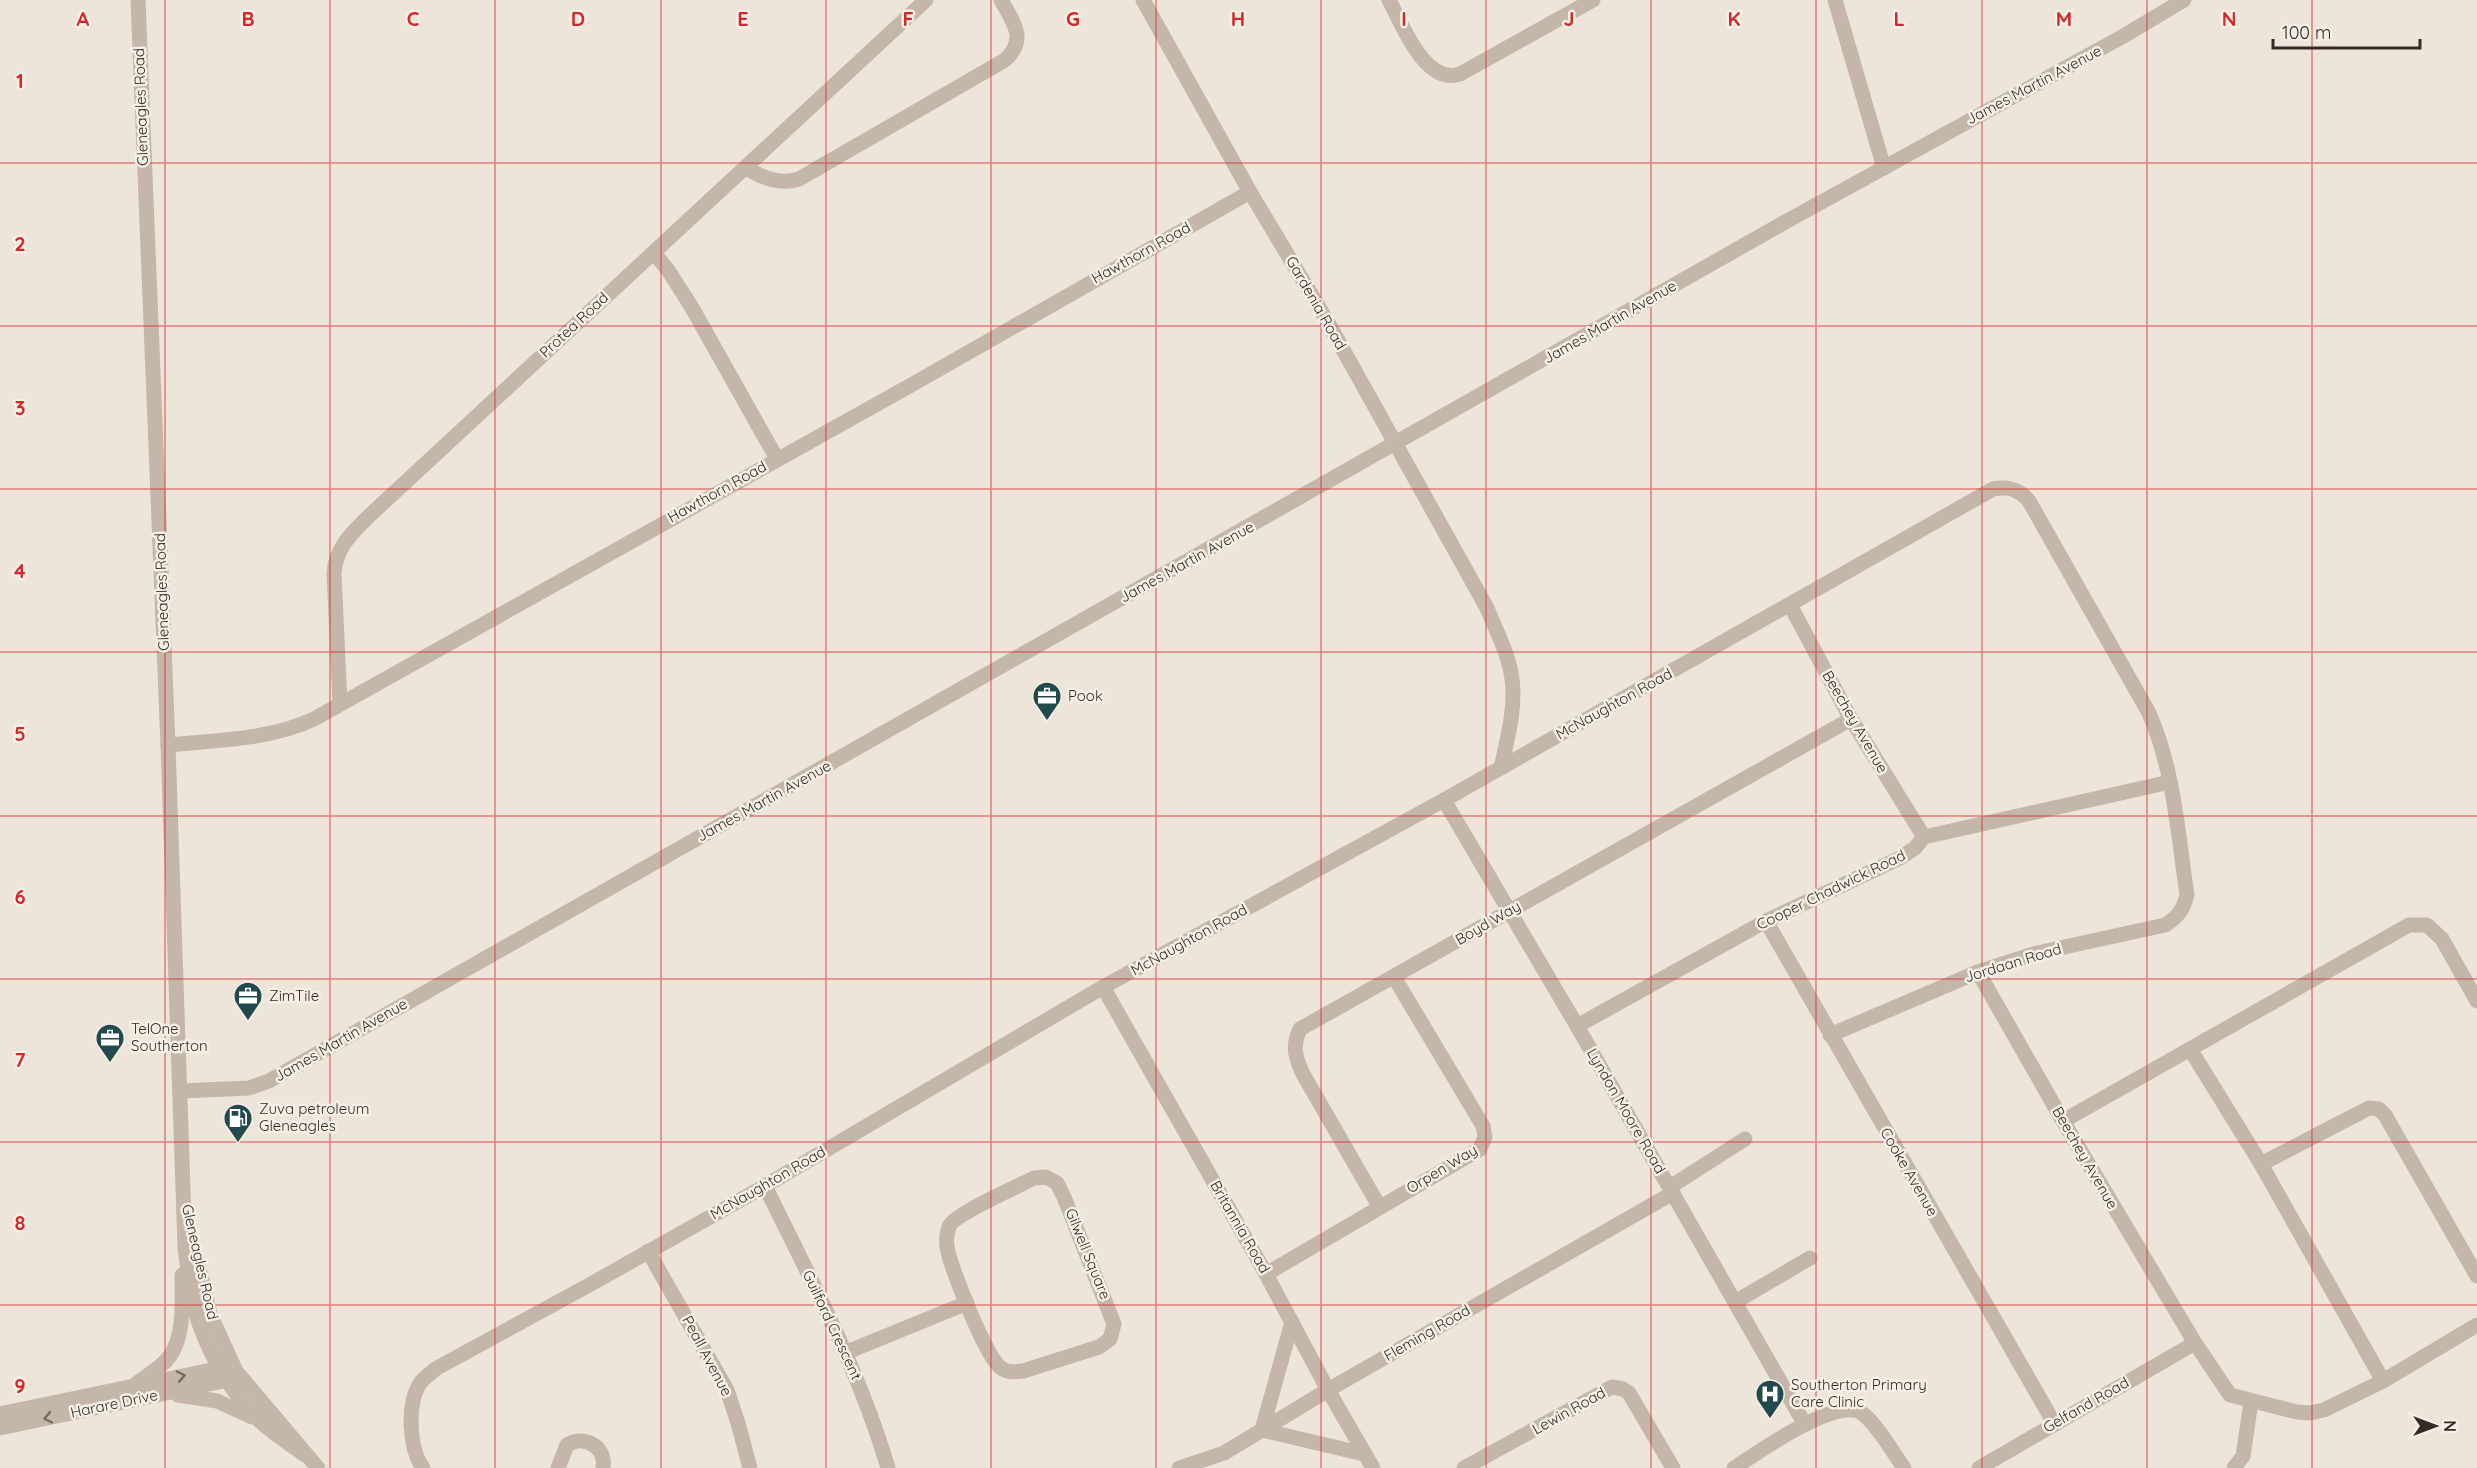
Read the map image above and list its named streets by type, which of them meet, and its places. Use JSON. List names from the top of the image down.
{
  "streets": {
    "street": [
      "James Martin Avenue",
      "Gleneagles Road",
      "Hawthorn Road",
      "Gardenia Road",
      "Protea Road",
      "McNaughton Road",
      "Beechey Avenue",
      "Cooper Chadwick Road",
      "Boyd Way",
      "Jordaan Road",
      "Lyndon Moore Road",
      "Orpen Way",
      "Cooke Avenue",
      "Britannia Road",
      "Gilwell Square",
      "Guilford Crescent",
      "Fleming Road",
      "Peall Avenue",
      "Harare Drive",
      "Gelfand Road",
      "Lewin Road"
    ]
  },
  "crossings": [
    ["James Martin Avenue", "Gleneagles Road"],
    ["James Martin Avenue", "Gardenia Road"],
    ["Gleneagles Road", "Hawthorn Road"],
    ["Gleneagles Road", "Harare Drive"],
    ["Hawthorn Road", "Gardenia Road"],
    ["Hawthorn Road", "Protea Road"],
    ["Gardenia Road", "McNaughton Road"],
    ["McNaughton Road", "Beechey Avenue"],
    ["McNaughton Road", "Cooper Chadwick Road"],
    ["McNaughton Road", "Jordaan Road"],
    ["McNaughton Road", "Lyndon Moore Road"],
    ["McNaughton Road", "Britannia Road"],
    ["McNaughton Road", "Guilford Crescent"],
    ["McNaughton Road", "Peall Avenue"],
    ["Beechey Avenue", "Cooper Chadwick Road"],
    ["Beechey Avenue", "Boyd Way"],
    ["Beechey Avenue", "Jordaan Road"],
    ["Beechey Avenue", "Gelfand Road"],
    ["Cooper Chadwick Road", "Jordaan Road"],
    ["Cooper Chadwick Road", "Lyndon Moore Road"],
    ["Cooper Chadwick Road", "Cooke Avenue"],
    ["Boyd Way", "Lyndon Moore Road"],
    ["Boyd Way", "Orpen Way"],
    ["Jordaan Road", "Cooke Avenue"],
    ["Lyndon Moore Road", "Fleming Road"],
    ["Orpen Way", "Britannia Road"],
    ["Cooke Avenue", "Gelfand Road"],
    ["Britannia Road", "Fleming Road"]
  ],
  "places": {
    "office": ["Pook", "ZimTile", "TelOne Southerton"],
    "fuel station": ["Zuva petroleum Gleneagles"],
    "hospital": ["Southerton Primary Care Clinic"]
  },
  "scale_bar": "100 m",
  "north": "right",
  "grid": {
    "columns": [
      "A",
      "B",
      "C",
      "D",
      "E",
      "F",
      "G",
      "H",
      "I",
      "J",
      "K",
      "L",
      "M",
      "N"
    ],
    "rows": [
      "1",
      "2",
      "3",
      "4",
      "5",
      "6",
      "7",
      "8",
      "9"
    ]
  }
}
